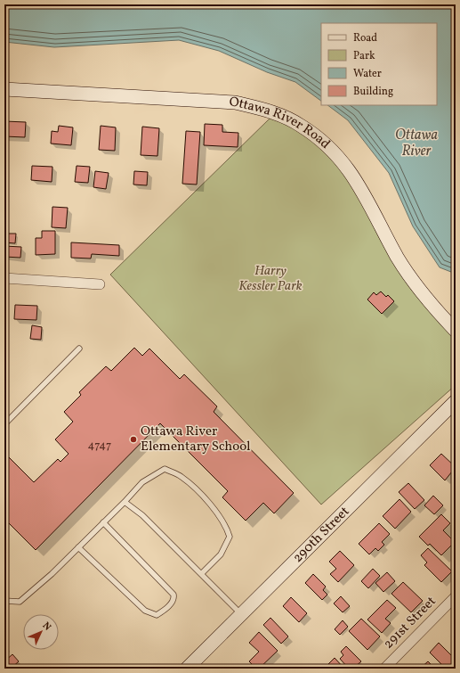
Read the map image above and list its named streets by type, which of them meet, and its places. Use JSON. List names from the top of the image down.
{
  "streets": {
    "street": ["Ottawa River Road", "290th Street", "291st Street"]
  },
  "water": ["Ottawa River"],
  "parks": ["Harry Kessler Park"],
  "places": ["Ottawa River Elementary School"],
  "house_numbers": ["4747"],
  "legend": [
    "Road",
    "Park",
    "Water",
    "Building"
  ],
  "north": "top right"
}
